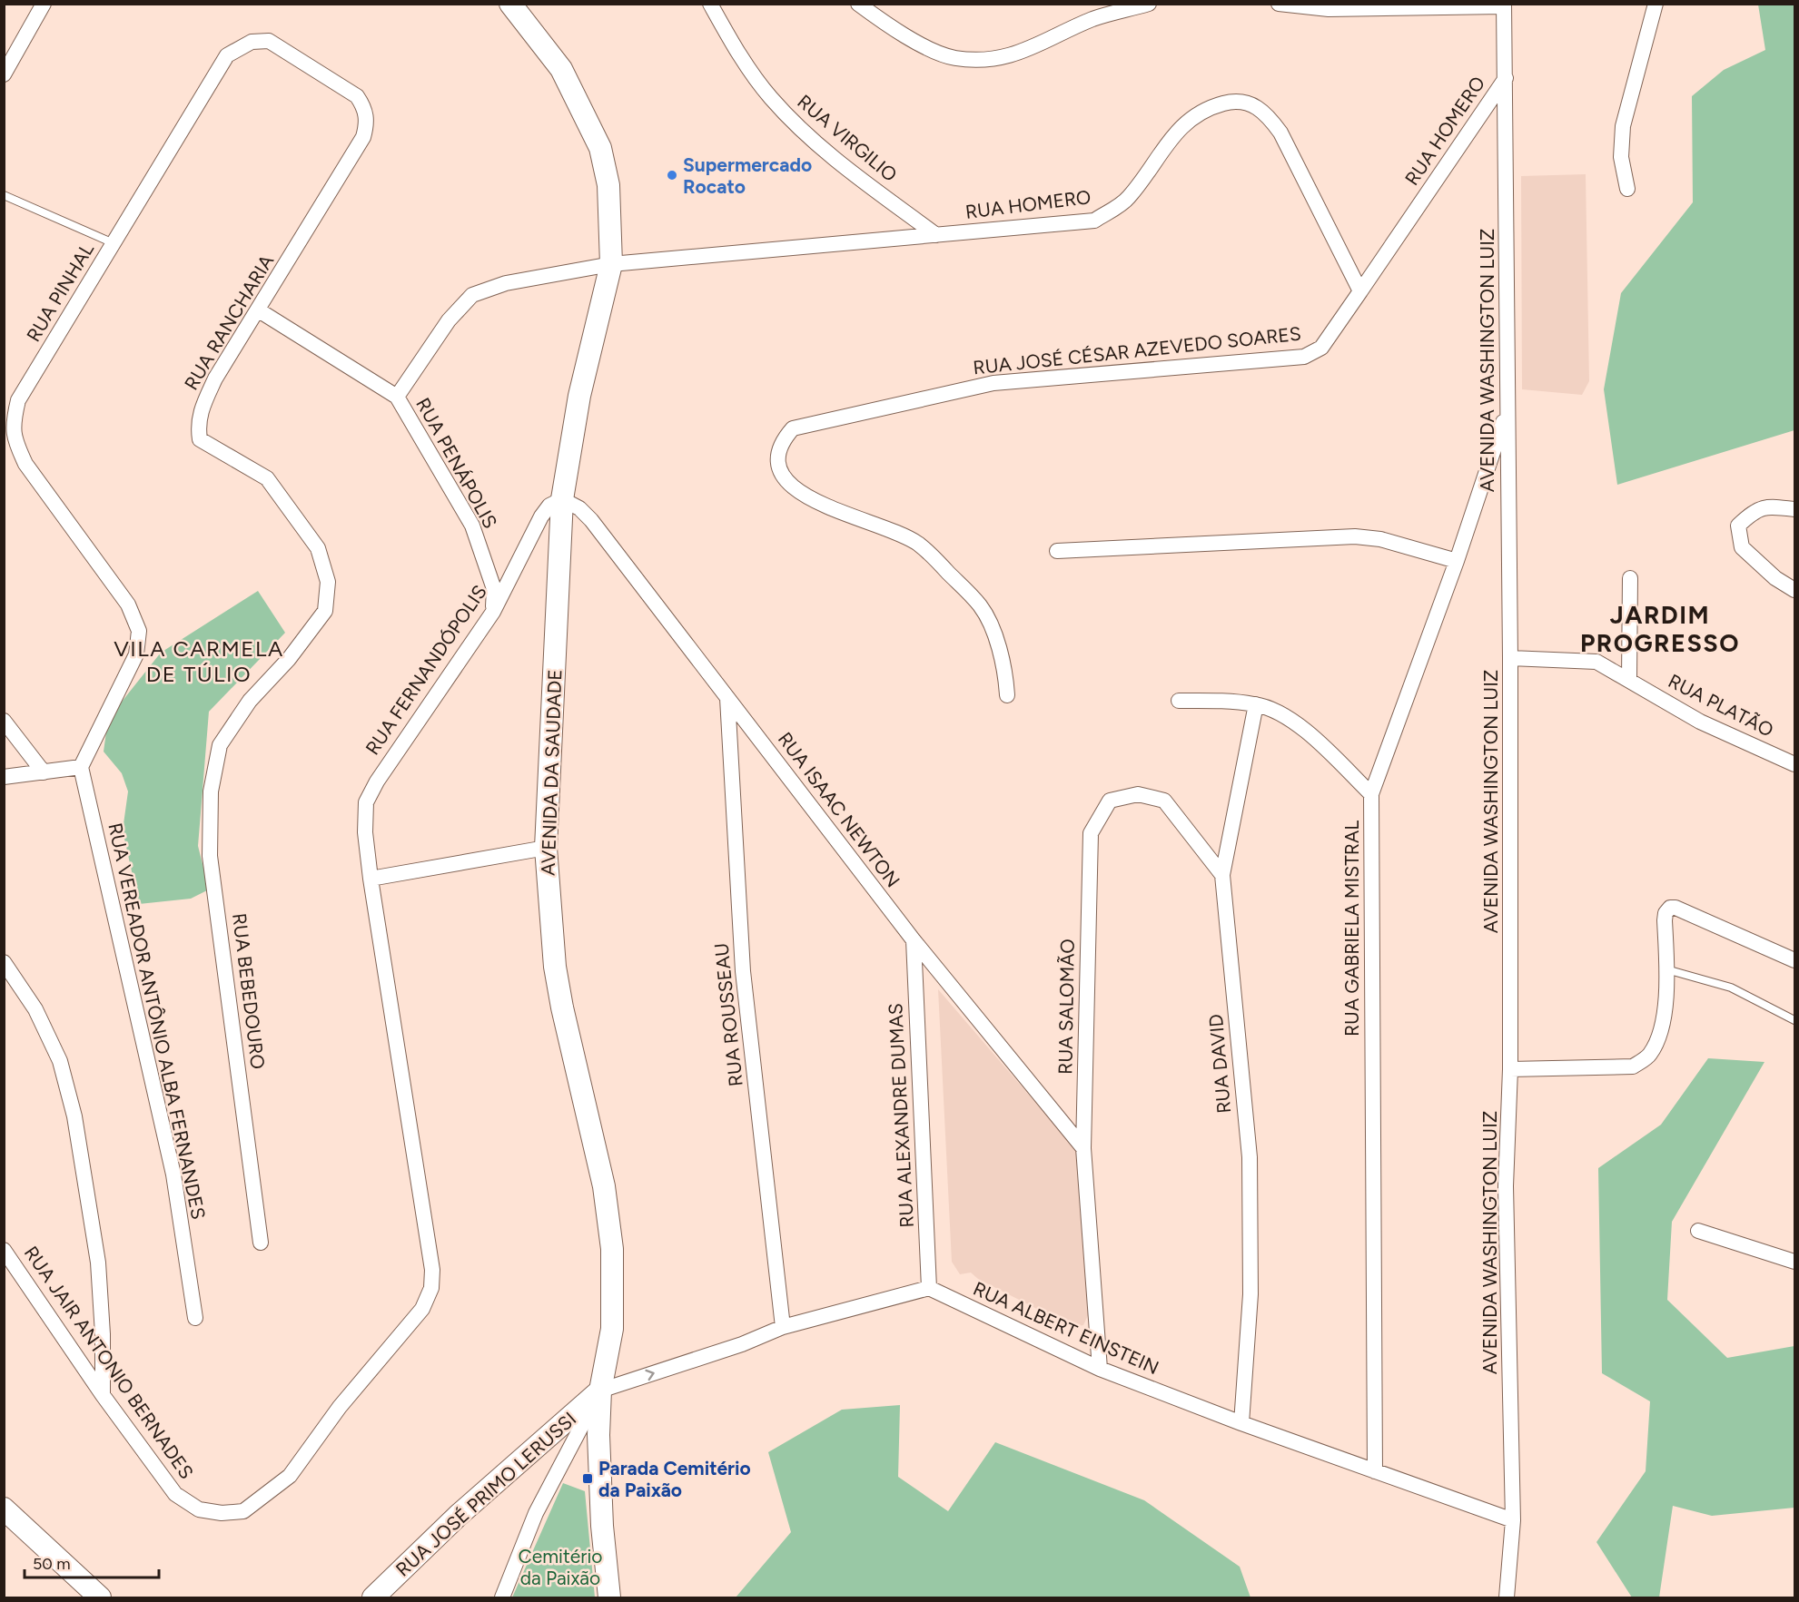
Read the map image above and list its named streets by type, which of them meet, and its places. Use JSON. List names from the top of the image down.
{
  "streets": {
    "main road": ["AVENIDA DA SAUDADE", "RUA JOSÉ PRIMO LERUSSI"],
    "street": [
      "RUA HOMERO",
      "RUA VIRGILIO",
      "RUA PINHAL",
      "RUA RANCHARIA",
      "RUA JOSÉ CÉSAR AZEVEDO SOARES",
      "AVENIDA WASHINGTON LUIZ",
      "RUA PENÁPOLIS",
      "RUA FERNANDÓPOLIS",
      "RUA PLATÃO",
      "RUA ISAAC NEWTON",
      "RUA GABRIELA MISTRAL",
      "RUA BEBEDOURO",
      "RUA SALOMÃO",
      "RUA ROUSSEAU",
      "RUA VEREADOR ANTÔNIO ALBA FERNANDES",
      "RUA DAVID",
      "RUA ALEXANDRE DUMAS",
      "RUA ALBERT EINSTEIN",
      "RUA JAIR ANTONIO BERNADES"
    ]
  },
  "crossings": [
    ["RUA HOMERO", "RUA VIRGILIO"],
    ["RUA HOMERO", "RUA JOSÉ CÉSAR AZEVEDO SOARES"],
    ["RUA HOMERO", "AVENIDA WASHINGTON LUIZ"],
    ["RUA HOMERO", "RUA PENÁPOLIS"],
    ["RUA HOMERO", "AVENIDA DA SAUDADE"],
    ["RUA PINHAL", "RUA RANCHARIA"],
    ["RUA PINHAL", "RUA VEREADOR ANTÔNIO ALBA FERNANDES"],
    ["RUA RANCHARIA", "RUA PENÁPOLIS"],
    ["RUA RANCHARIA", "RUA BEBEDOURO"],
    ["AVENIDA WASHINGTON LUIZ", "RUA PLATÃO"],
    ["AVENIDA WASHINGTON LUIZ", "RUA GABRIELA MISTRAL"],
    ["AVENIDA WASHINGTON LUIZ", "RUA ALBERT EINSTEIN"],
    ["RUA PENÁPOLIS", "RUA FERNANDÓPOLIS"],
    ["RUA FERNANDÓPOLIS", "AVENIDA DA SAUDADE"],
    ["RUA FERNANDÓPOLIS", "RUA ISAAC NEWTON"],
    ["RUA FERNANDÓPOLIS", "RUA JAIR ANTONIO BERNADES"],
    ["AVENIDA DA SAUDADE", "RUA ISAAC NEWTON"],
    ["AVENIDA DA SAUDADE", "RUA JOSÉ PRIMO LERUSSI"],
    ["RUA ISAAC NEWTON", "RUA SALOMÃO"],
    ["RUA ISAAC NEWTON", "RUA ROUSSEAU"],
    ["RUA ISAAC NEWTON", "RUA ALEXANDRE DUMAS"],
    ["RUA GABRIELA MISTRAL", "RUA ALBERT EINSTEIN"],
    ["RUA SALOMÃO", "RUA DAVID"],
    ["RUA SALOMÃO", "RUA ALBERT EINSTEIN"],
    ["RUA DAVID", "RUA ALBERT EINSTEIN"],
    ["RUA ALEXANDRE DUMAS", "RUA ALBERT EINSTEIN"]
  ],
  "districts": ["JARDIM PROGRESSO", "VILA CARMELA DE TÚLIO"],
  "parks": ["Cemitério da Paixão"],
  "places": {
    "other": ["Supermercado Rocato"],
    "transit": ["Parada Cemitério da Paixão"]
  },
  "scale_bar": "50 m"
}
